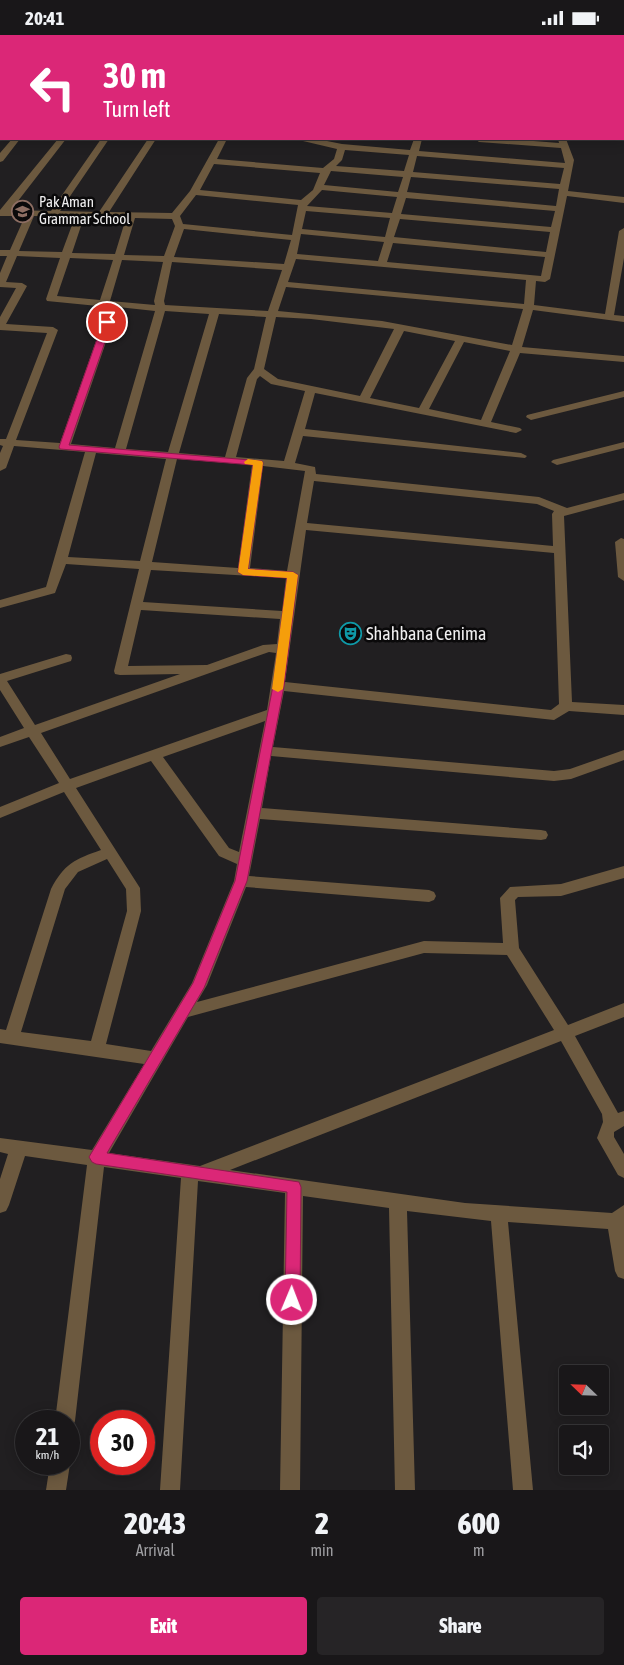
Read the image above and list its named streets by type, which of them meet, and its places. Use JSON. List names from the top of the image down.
{
  "places": {
    "school or university": ["Pak Aman Grammar School"],
    "theatre": ["Shahbana Cenima"]
  },
  "north": "top left",
  "page": {
    "status": "20:41",
    "turn": ["30 m", "Turn left"],
    "speed": "21 km/h",
    "limit": "30",
    "eta": [
      "20:43",
      "Arrival",
      "2",
      "min",
      "600",
      "m"
    ],
    "buttons": ["Exit", "Share"]
  }
}
